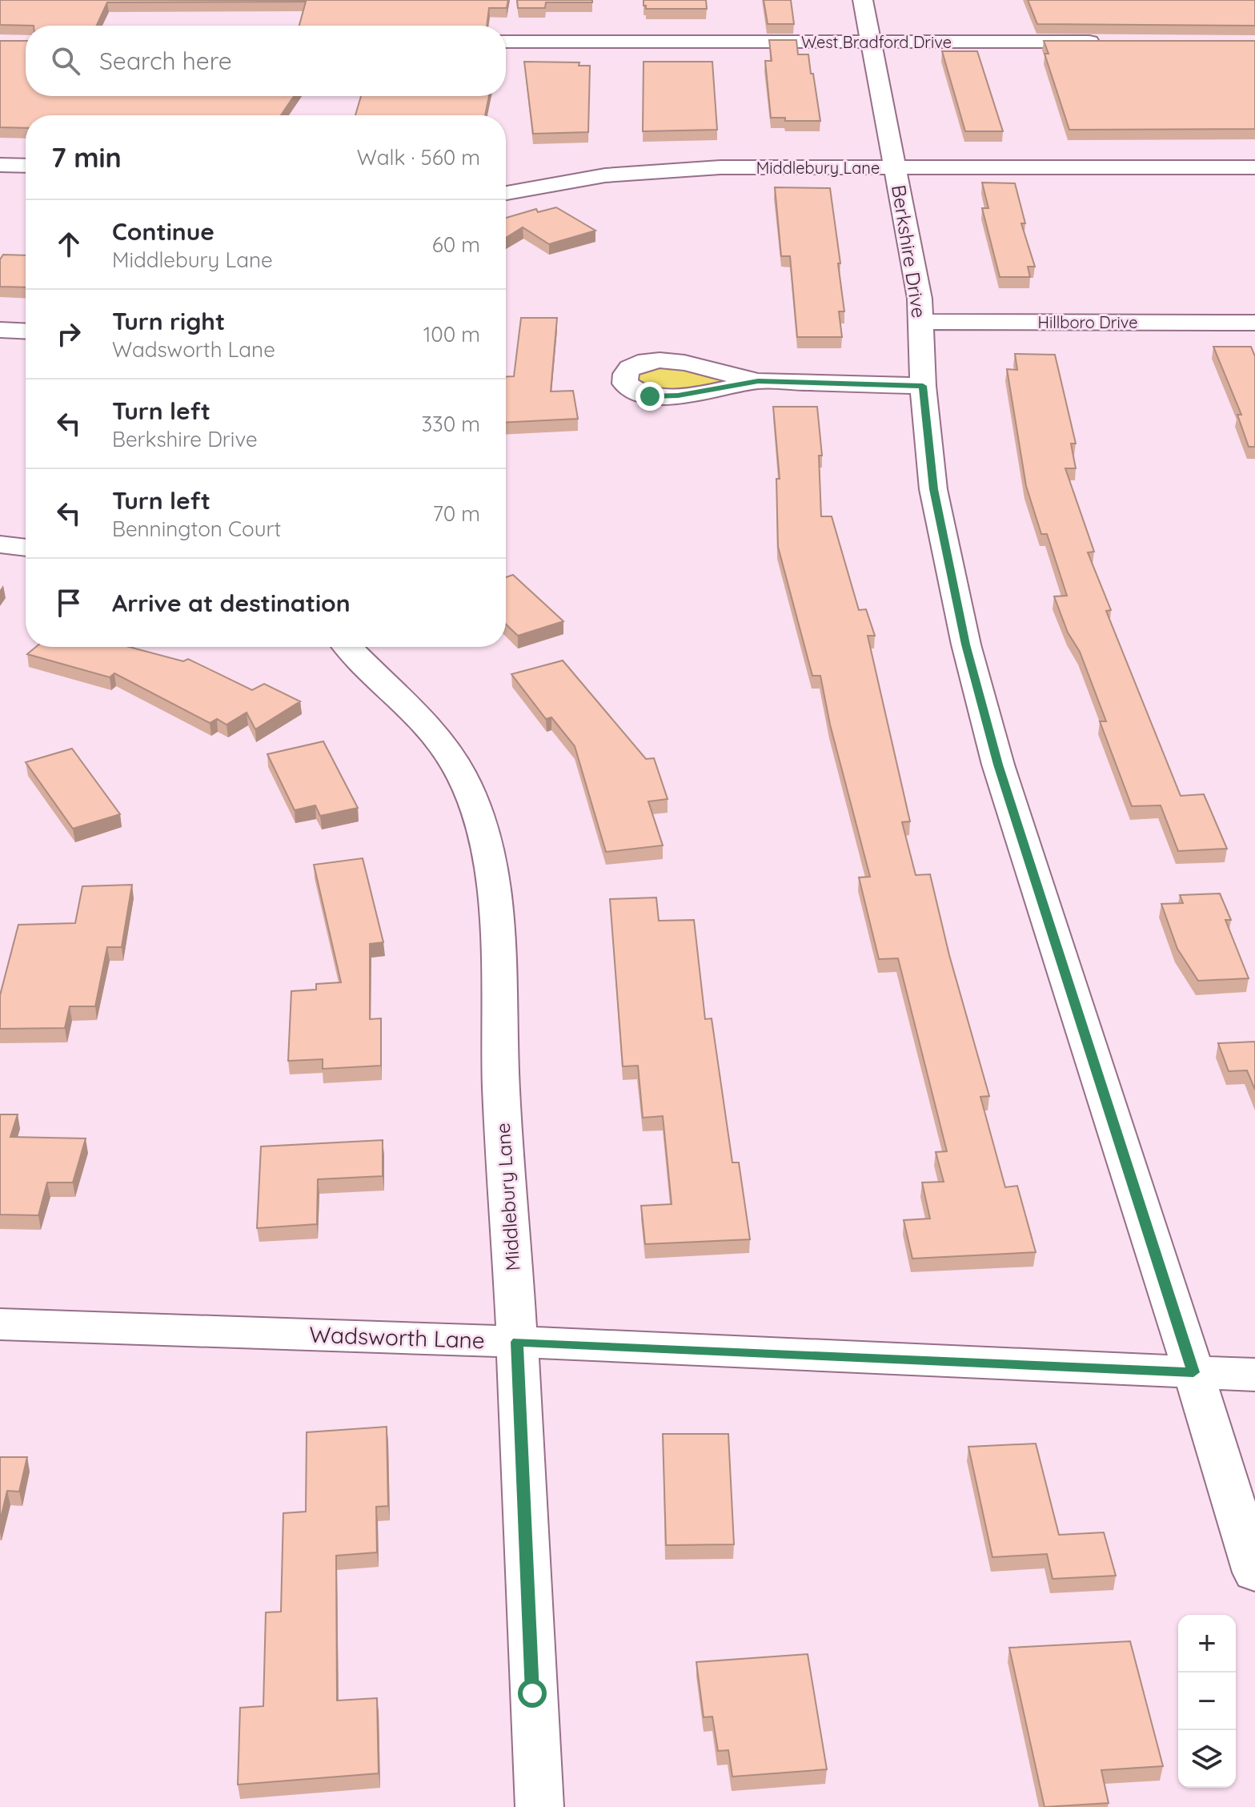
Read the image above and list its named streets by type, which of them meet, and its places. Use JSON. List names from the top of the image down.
{
  "streets": {
    "street": [
      "West Bradford Drive",
      "Middlebury Lane",
      "Berkshire Drive",
      "Hillboro Drive",
      "Wadsworth Lane"
    ]
  },
  "crossings": [
    ["West Bradford Drive", "Berkshire Drive"],
    ["Middlebury Lane", "Berkshire Drive"],
    ["Middlebury Lane", "Wadsworth Lane"],
    ["Berkshire Drive", "Hillboro Drive"],
    ["Berkshire Drive", "Wadsworth Lane"]
  ],
  "page": {
    "search": "Search here",
    "heading": ["7 min", "Walk · 560 m"],
    "list": [
      ["Continue", "Middlebury Lane", "60 m"],
      ["Turn right", "Wadsworth Lane", "100 m"],
      ["Turn left", "Berkshire Drive", "330 m"],
      ["Turn left", "Bennington Court", "70 m"],
      "Arrive at destination"
    ],
    "map_buttons": ["+", "−"]
  }
}
